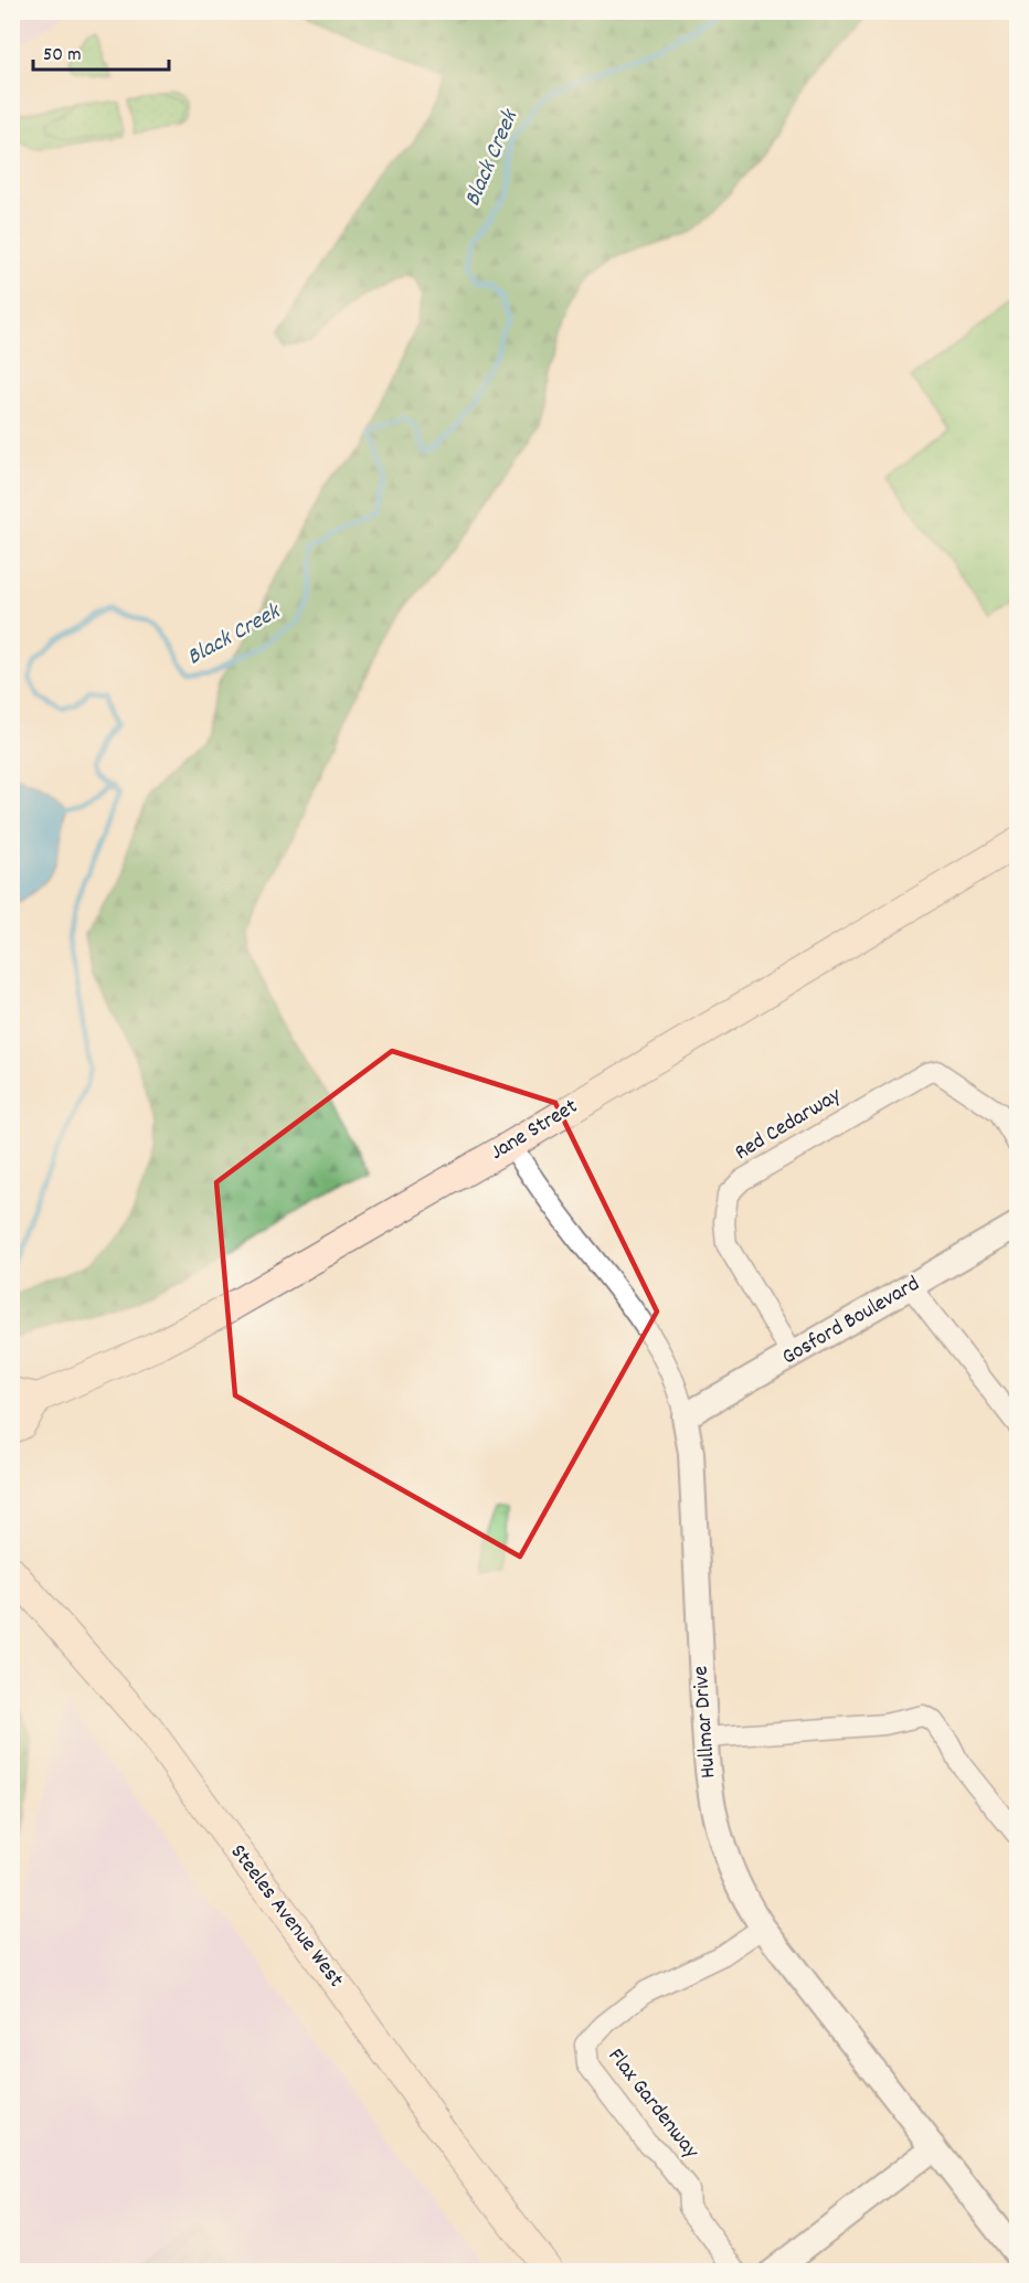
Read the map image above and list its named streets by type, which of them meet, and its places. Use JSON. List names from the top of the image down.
{
  "streets": {
    "main road": ["Jane Street", "Steeles Avenue West"],
    "street": [
      "Red Cedarway",
      "Gosford Boulevard",
      "Hullmar Drive",
      "Flax Gardenway"
    ]
  },
  "crossings": [
    ["Red Cedarway", "Gosford Boulevard"],
    ["Jane Street", "Hullmar Drive"],
    ["Gosford Boulevard", "Hullmar Drive"],
    ["Hullmar Drive", "Flax Gardenway"]
  ],
  "water": ["Black Creek"],
  "scale_bar": "50 m"
}
